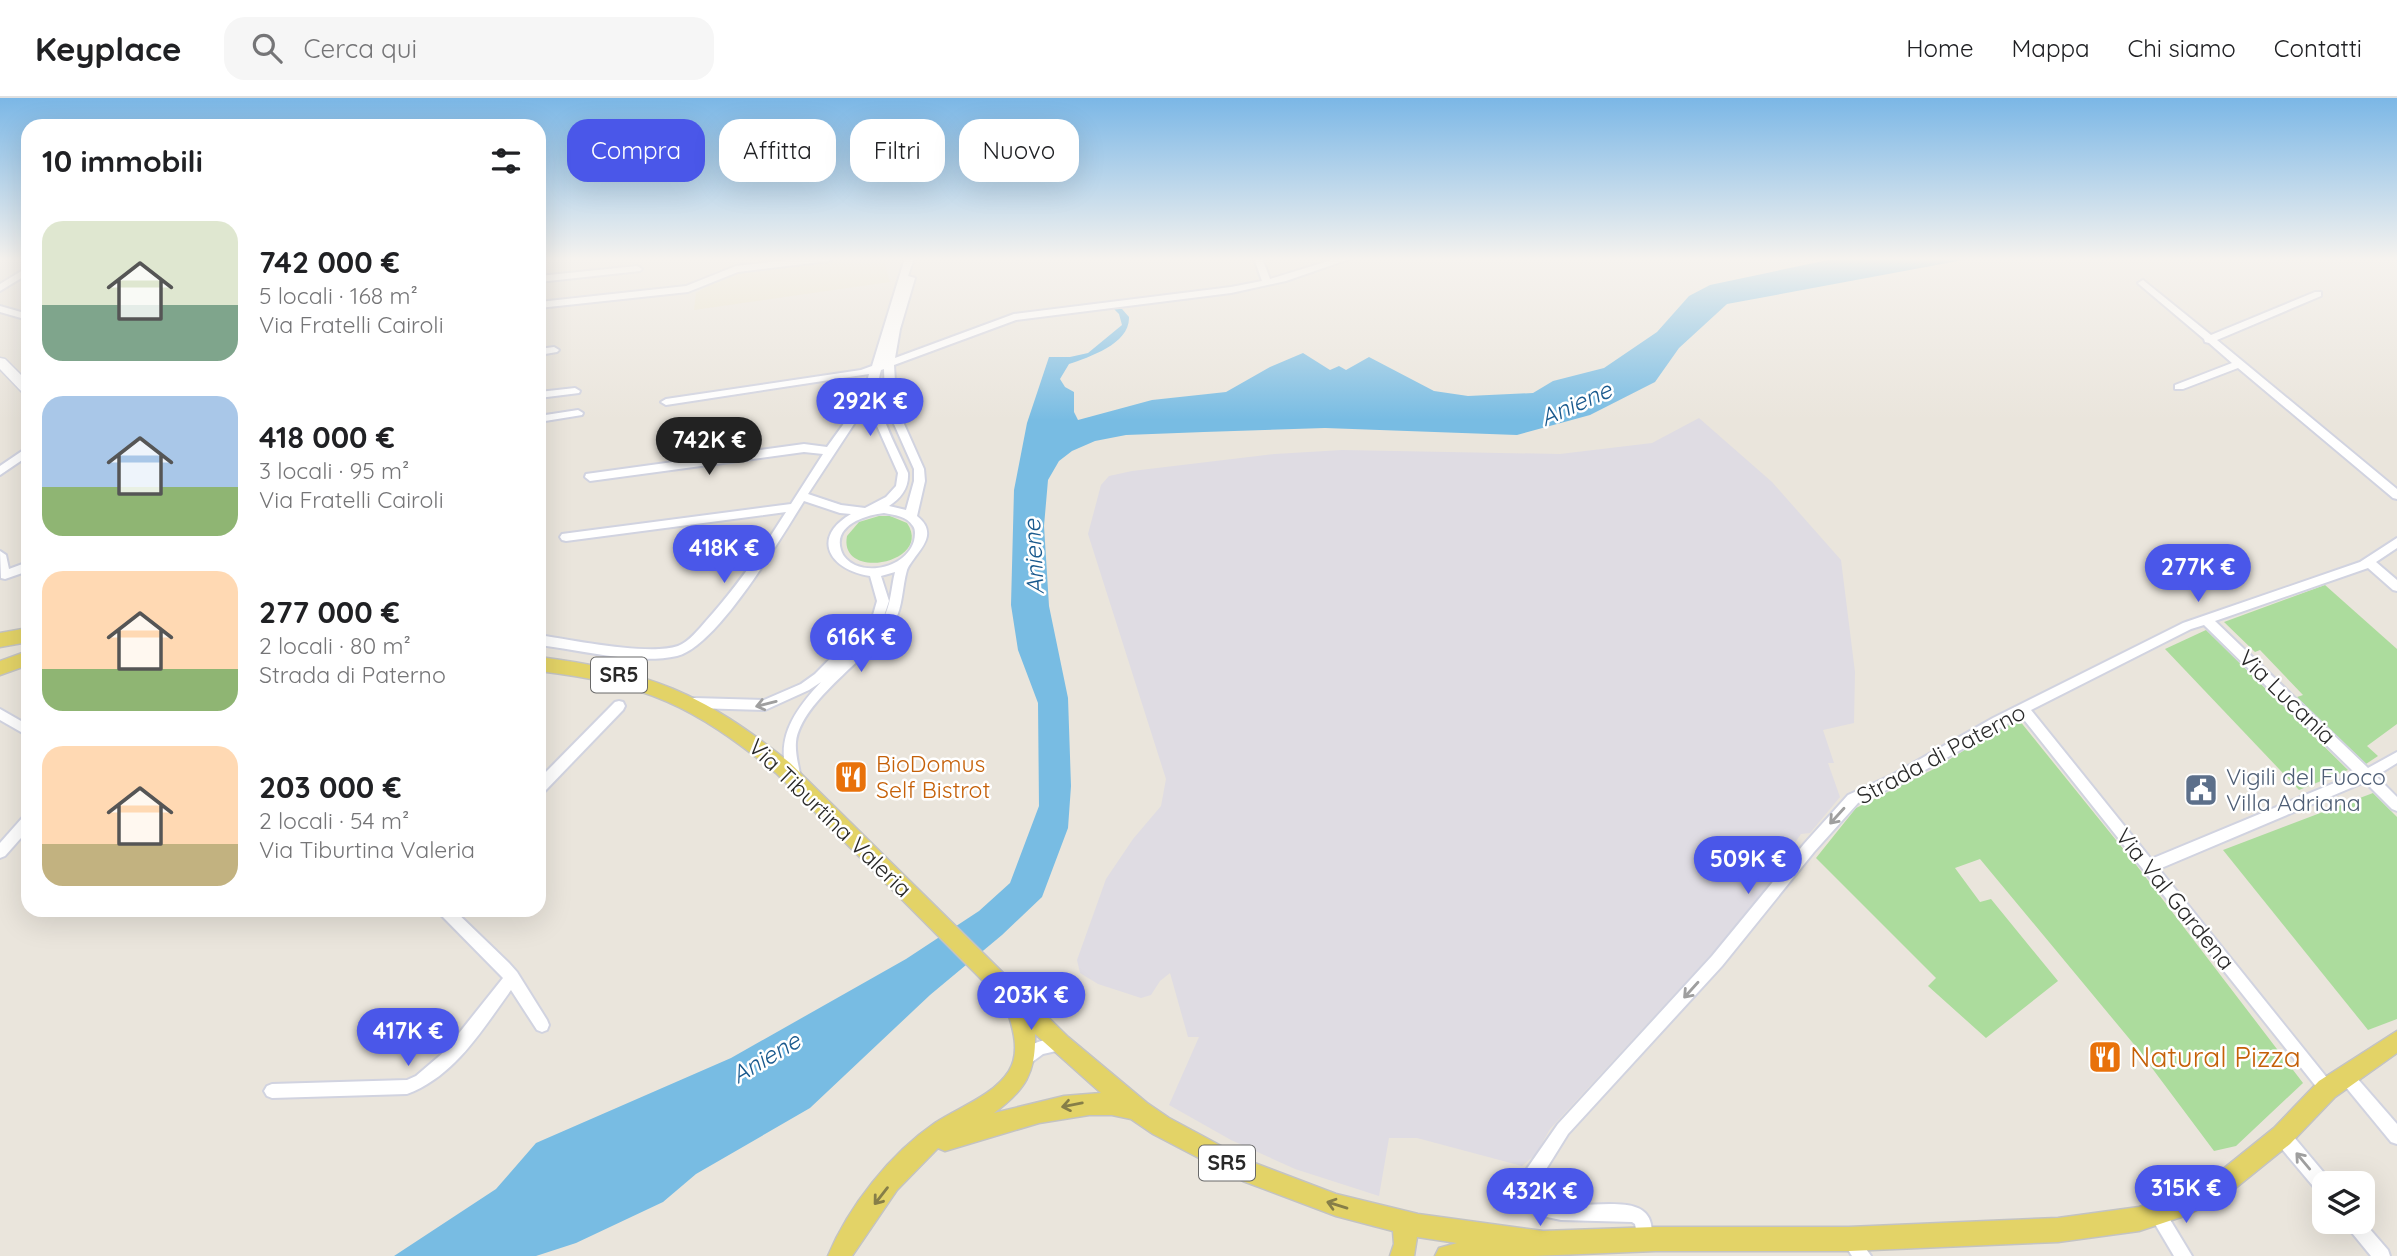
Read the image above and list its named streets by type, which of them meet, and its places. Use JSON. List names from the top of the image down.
{
  "streets": {
    "main road": ["SR5", "Via Tiburtina Valeria"],
    "street": ["Via Lucania", "Strada di Paterno", "Via Val Gardena"]
  },
  "crossings": [
    ["Via Lucania", "Strada di Paterno"],
    ["Strada di Paterno", "Via Tiburtina Valeria"],
    ["Strada di Paterno", "Via Val Gardena"],
    ["Via Tiburtina Valeria", "Via Val Gardena"]
  ],
  "water": ["Aniene"],
  "places": {
    "restaurant": ["BioDomus Self Bistrot", "Natural Pizza"],
    "public building": ["Vigili del Fuoco Villa Adriana"]
  },
  "page": {
    "header": "Keyplace",
    "search": "Cerca qui",
    "nav": [
      "Home",
      "Mappa",
      "Chi siamo",
      "Contatti"
    ],
    "chip": [
      "Compra",
      "Affitta",
      "Filtri",
      "Nuovo"
    ],
    "heading": "10 immobili",
    "list": [
      {
        "name": "742 000 €",
        "note": "5 locali · 168 m² · Via Fratelli Cairoli"
      },
      {
        "name": "418 000 €",
        "note": "3 locali · 95 m² · Via Fratelli Cairoli"
      },
      {
        "name": "277 000 €",
        "note": "2 locali · 80 m² · Strada di Paterno"
      },
      {
        "name": "203 000 €",
        "note": "2 locali · 54 m² · Via Tiburtina Valeria"
      }
    ],
    "price": [
      "292K €",
      "742K €",
      "418K €",
      "277K €",
      "616K €",
      "509K €",
      "203K €",
      "417K €",
      "315K €",
      "432K €"
    ]
  }
}
